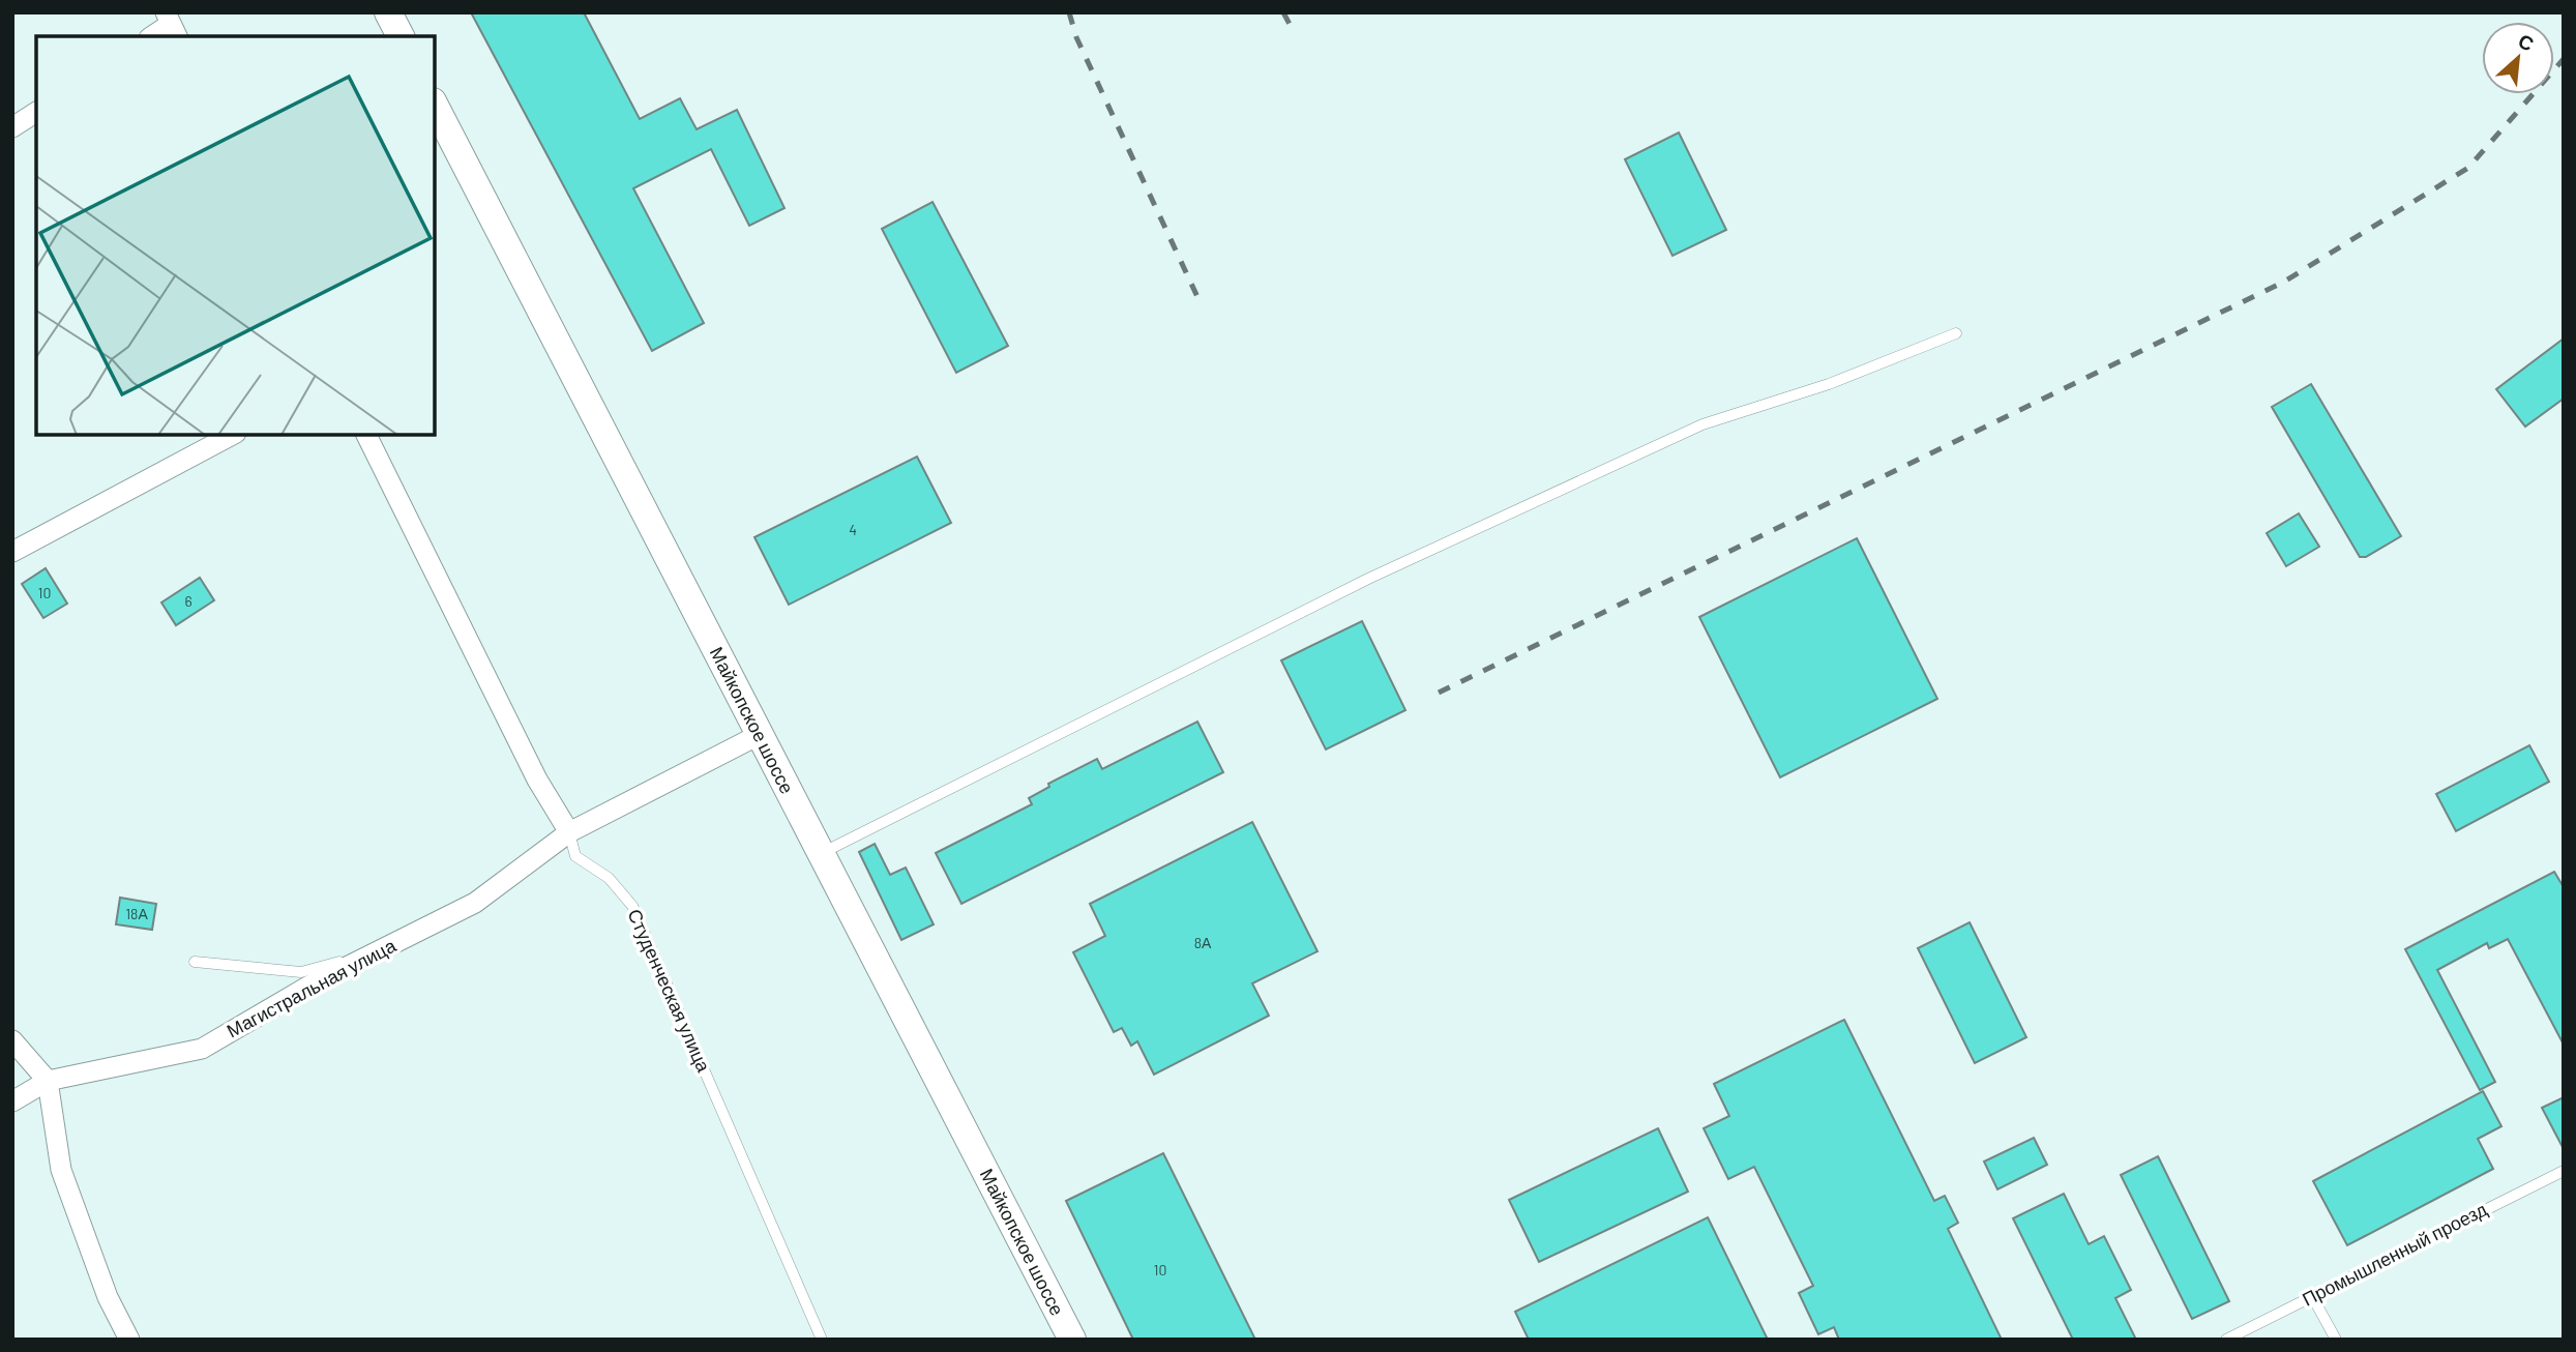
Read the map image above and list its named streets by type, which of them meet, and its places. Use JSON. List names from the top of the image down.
{
  "streets": {
    "street": ["Майкопское шоссе", "Магистральная улица", "Студенческая улица"],
    "lane": ["Промышленный проезд"]
  },
  "crossings": [
    ["Майкопское шоссе", "Магистральная улица"],
    ["Магистральная улица", "Студенческая улица"]
  ],
  "house_numbers": [
    "4",
    "10",
    "6",
    "18А",
    "8А",
    "10"
  ],
  "north": "top right"
}
